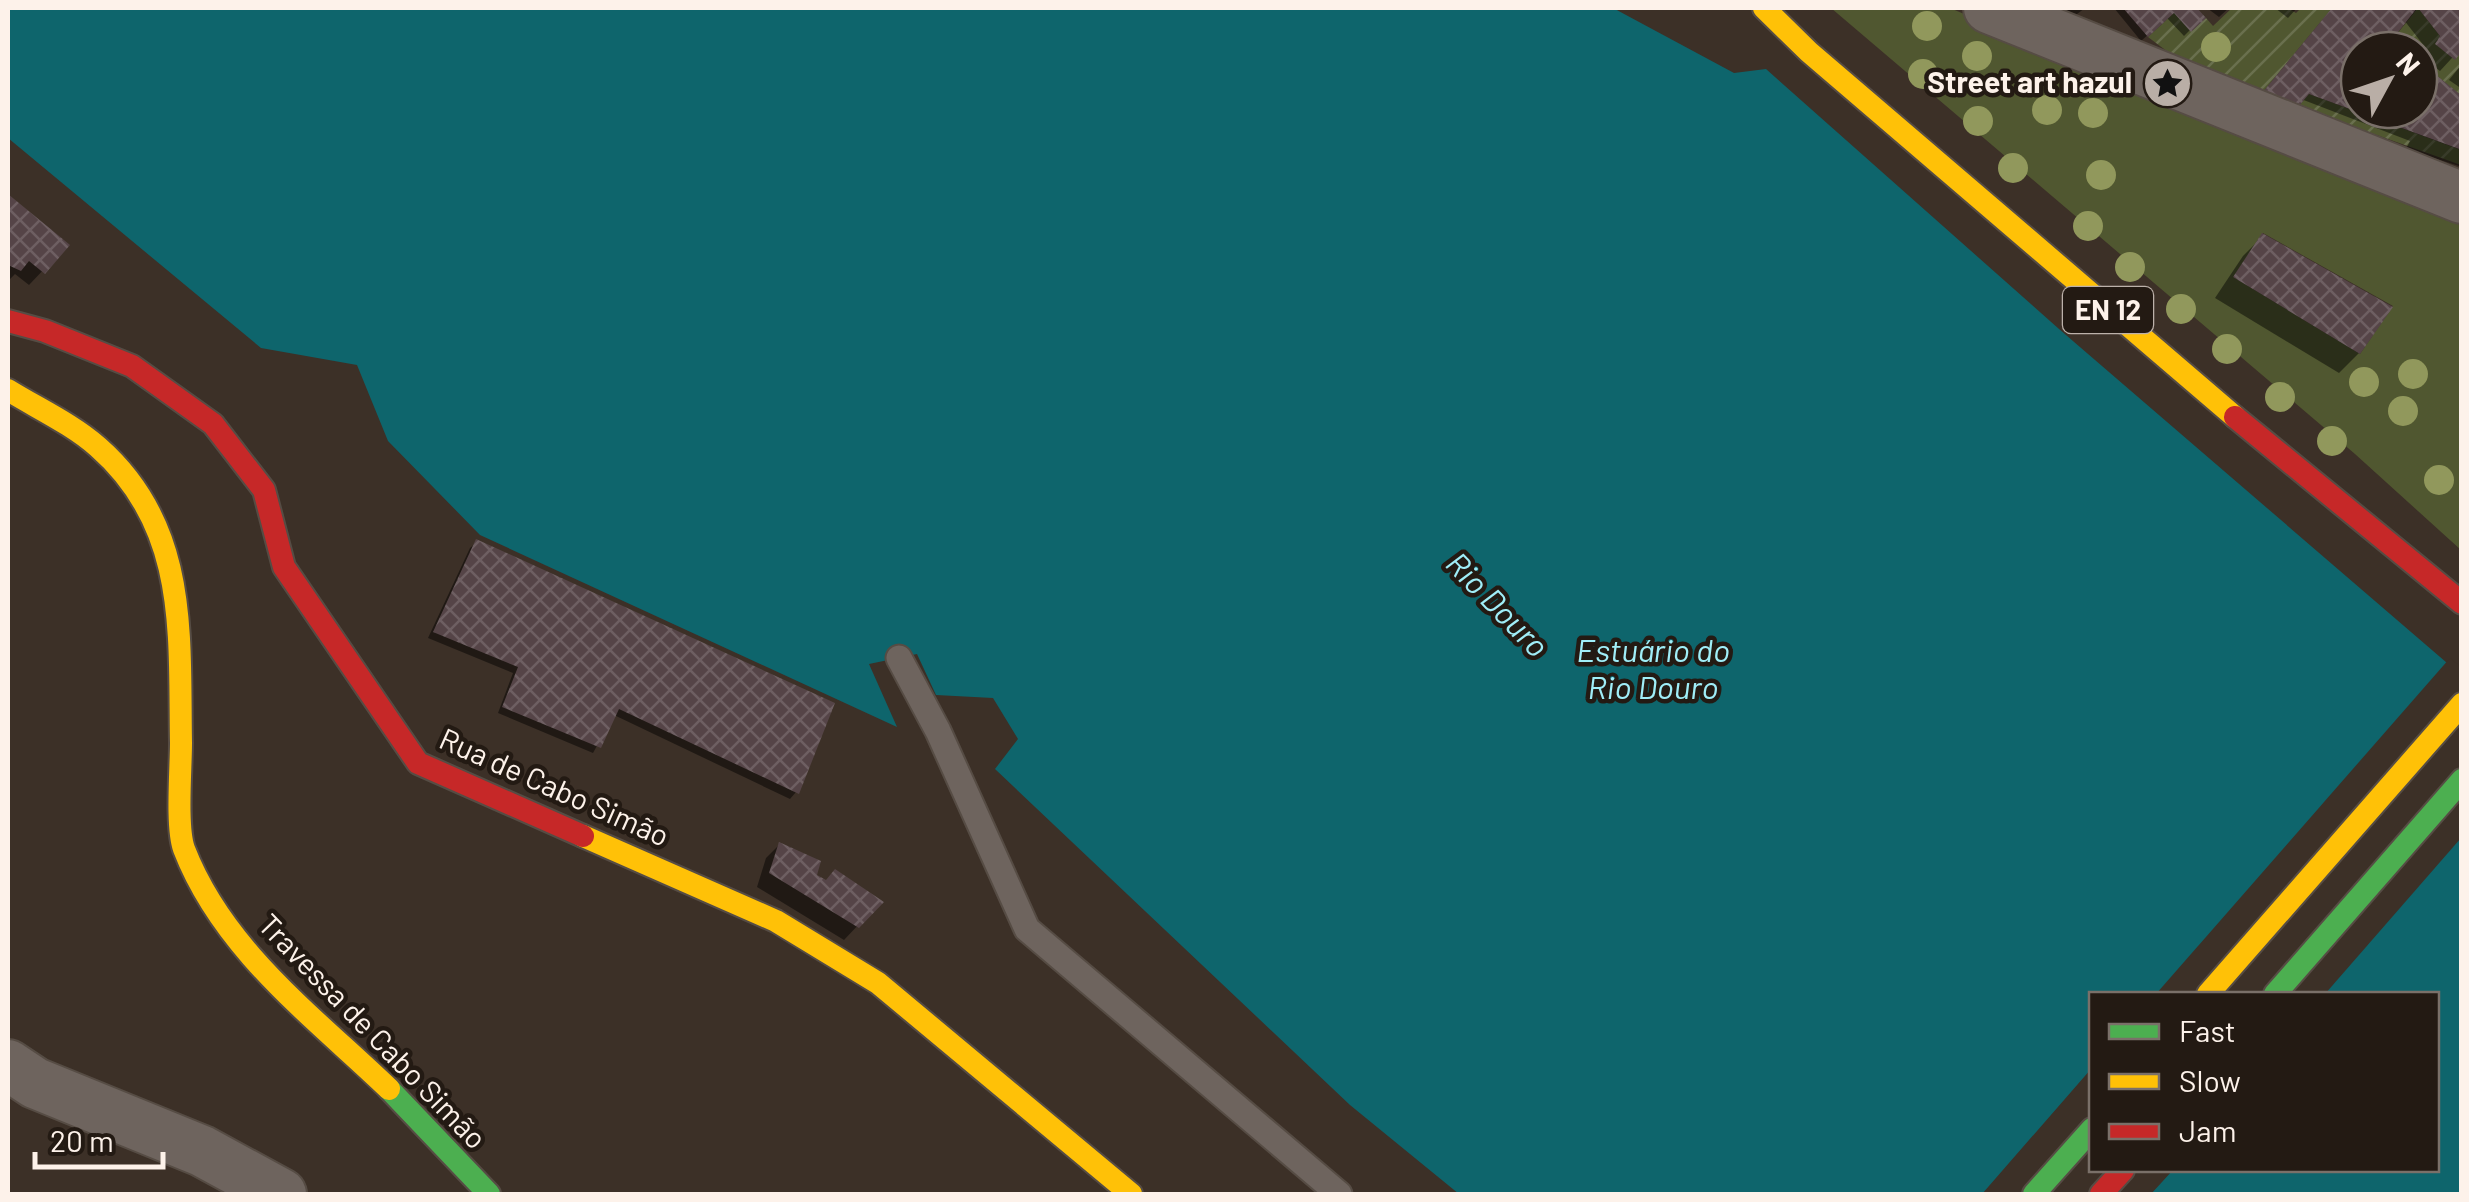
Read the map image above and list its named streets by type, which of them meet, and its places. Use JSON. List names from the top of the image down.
{
  "streets": {
    "street": ["EN 12", "Rua de Cabo Simão", "Travessa de Cabo Simão"]
  },
  "water": ["Rio Douro", "Estuário do Rio Douro"],
  "places": {
    "place": ["Street art hazul"]
  },
  "legend": ["Fast", "Slow", "Jam"],
  "scale_bar": "20 m",
  "north": "top right"
}
